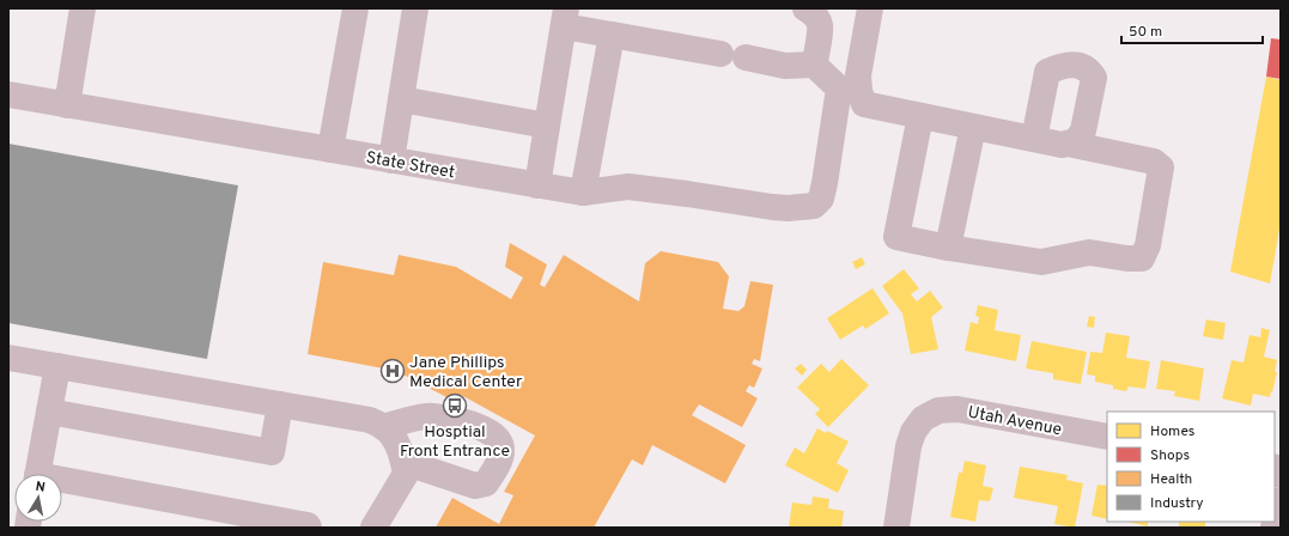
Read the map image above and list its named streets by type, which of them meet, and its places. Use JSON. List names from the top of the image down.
{
  "streets": {
    "street": ["State Street", "Utah Avenue"]
  },
  "places": {
    "hospital": ["Jane Phillips Medical Center"],
    "bus stop": ["Hosptial Front Entrance"]
  },
  "legend": [
    "Homes",
    "Shops",
    "Health",
    "Industry"
  ],
  "scale_bar": "50 m",
  "north": "top"
}
